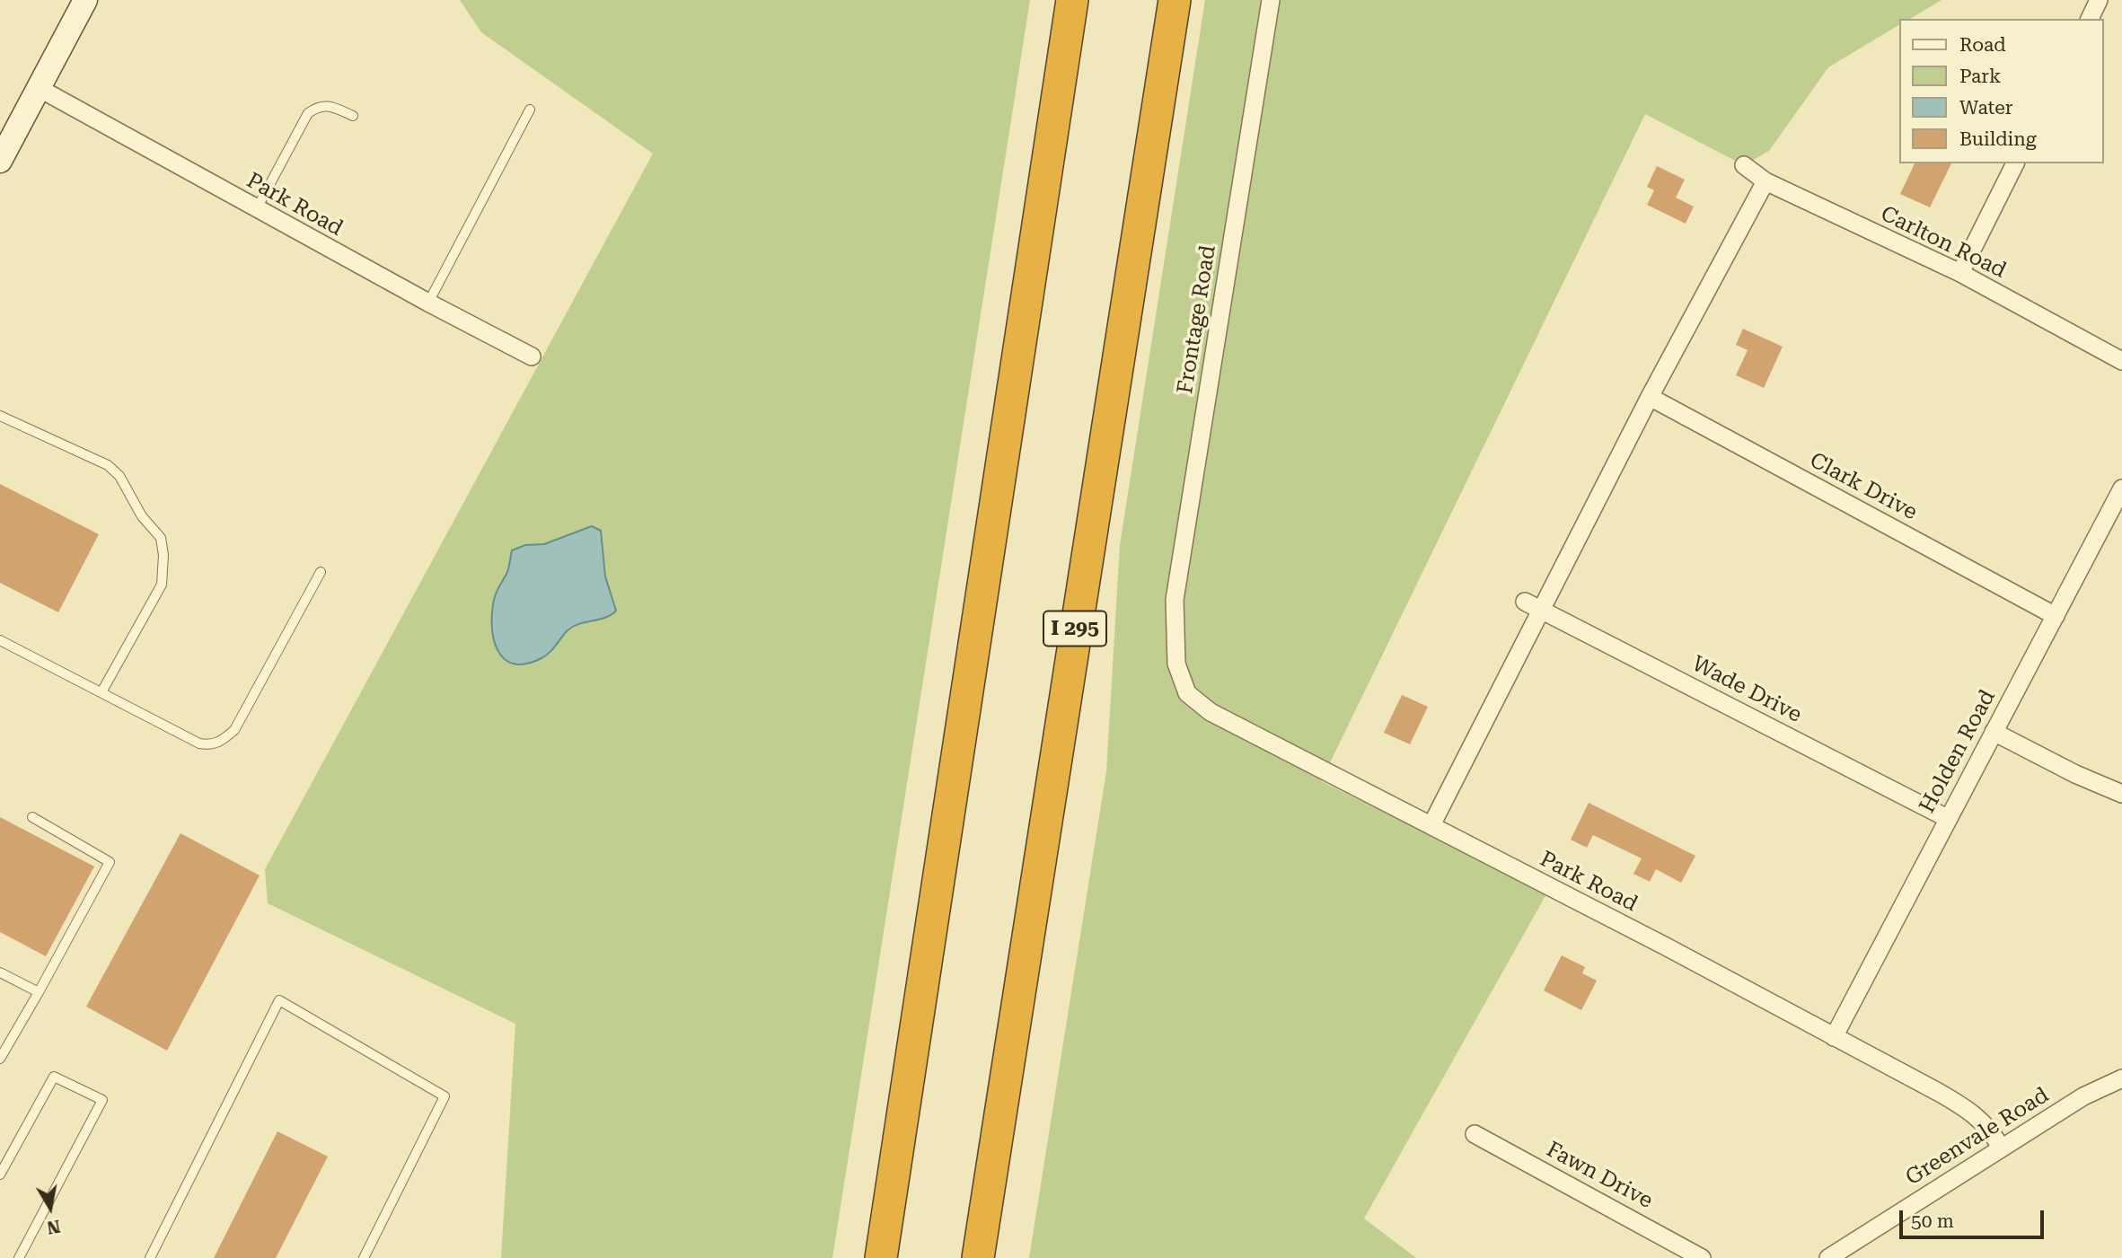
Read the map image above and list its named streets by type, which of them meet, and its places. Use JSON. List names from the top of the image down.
{
  "streets": {
    "highway": ["I 295"],
    "street": [
      "Park Road",
      "Carlton Road",
      "Frontage Road",
      "Clark Drive",
      "Wade Drive",
      "Holden Road",
      "Greenvale Road",
      "Fawn Drive"
    ]
  },
  "crossings": [
    ["Park Road", "Frontage Road"],
    ["Park Road", "Holden Road"],
    ["Park Road", "Greenvale Road"],
    ["Clark Drive", "Holden Road"],
    ["Wade Drive", "Holden Road"]
  ],
  "legend": [
    "Road",
    "Park",
    "Water",
    "Building"
  ],
  "scale_bar": "50 m",
  "north": "bottom"
}
